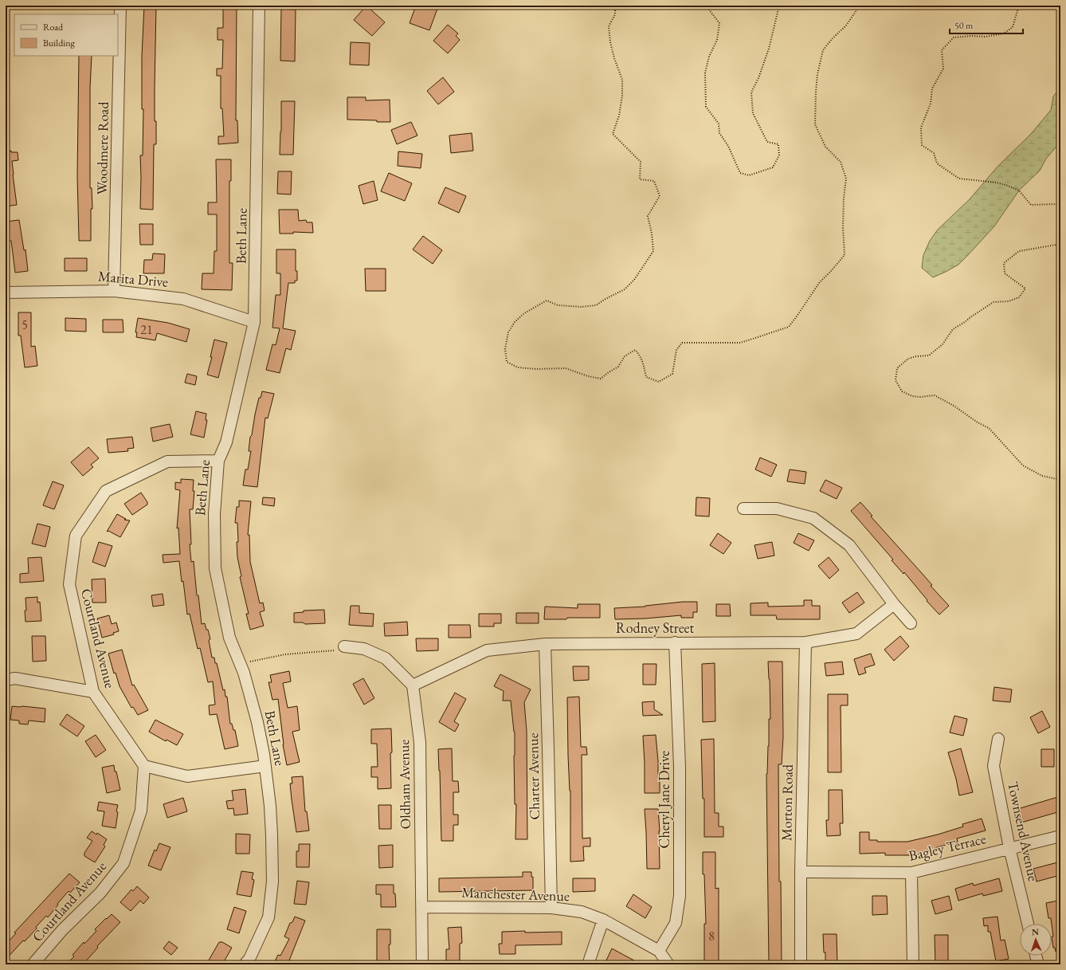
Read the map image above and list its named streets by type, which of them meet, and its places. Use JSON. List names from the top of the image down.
{
  "streets": {
    "street": [
      "Woodmere Road",
      "Beth Lane",
      "Marita Drive",
      "Rodney Street",
      "Courtland Avenue",
      "Charter Avenue",
      "Oldham Avenue",
      "Cheryl Jane Drive",
      "Morton Road",
      "Townsend Avenue",
      "Bagley Terrace",
      "Manchester Avenue"
    ]
  },
  "crossings": [
    ["Woodmere Road", "Marita Drive"],
    ["Beth Lane", "Marita Drive"],
    ["Beth Lane", "Courtland Avenue"],
    ["Rodney Street", "Charter Avenue"],
    ["Rodney Street", "Oldham Avenue"],
    ["Rodney Street", "Cheryl Jane Drive"],
    ["Rodney Street", "Morton Road"],
    ["Charter Avenue", "Manchester Avenue"],
    ["Oldham Avenue", "Manchester Avenue"],
    ["Cheryl Jane Drive", "Manchester Avenue"],
    ["Morton Road", "Bagley Terrace"],
    ["Townsend Avenue", "Bagley Terrace"]
  ],
  "house_numbers": ["5", "21", "8"],
  "legend": ["Road", "Building"],
  "scale_bar": "50 m",
  "north": "top"
}
